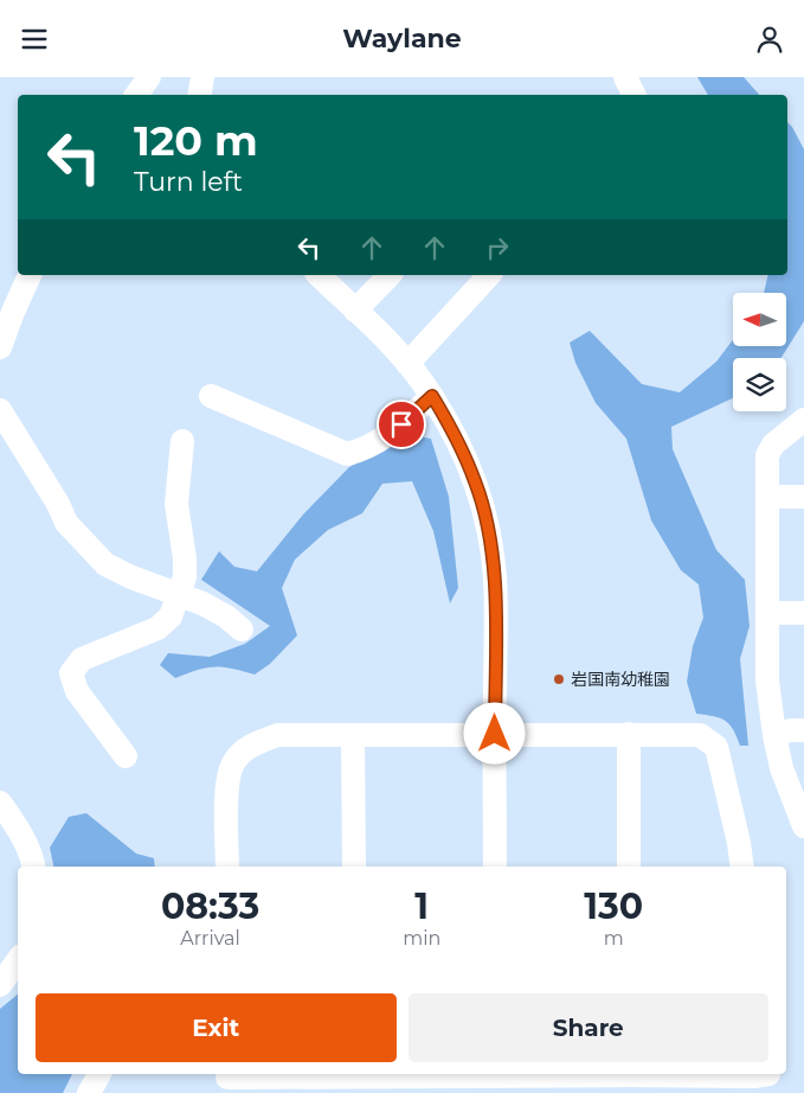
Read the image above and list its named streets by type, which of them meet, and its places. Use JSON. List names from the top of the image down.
{
  "places": ["岩国南幼稚園"],
  "north": "left",
  "page": {
    "header": "Waylane",
    "turn": ["120 m", "Turn left"],
    "eta": [
      "08:33",
      "Arrival",
      "1",
      "min",
      "130",
      "m"
    ],
    "buttons": ["Exit", "Share"]
  }
}
